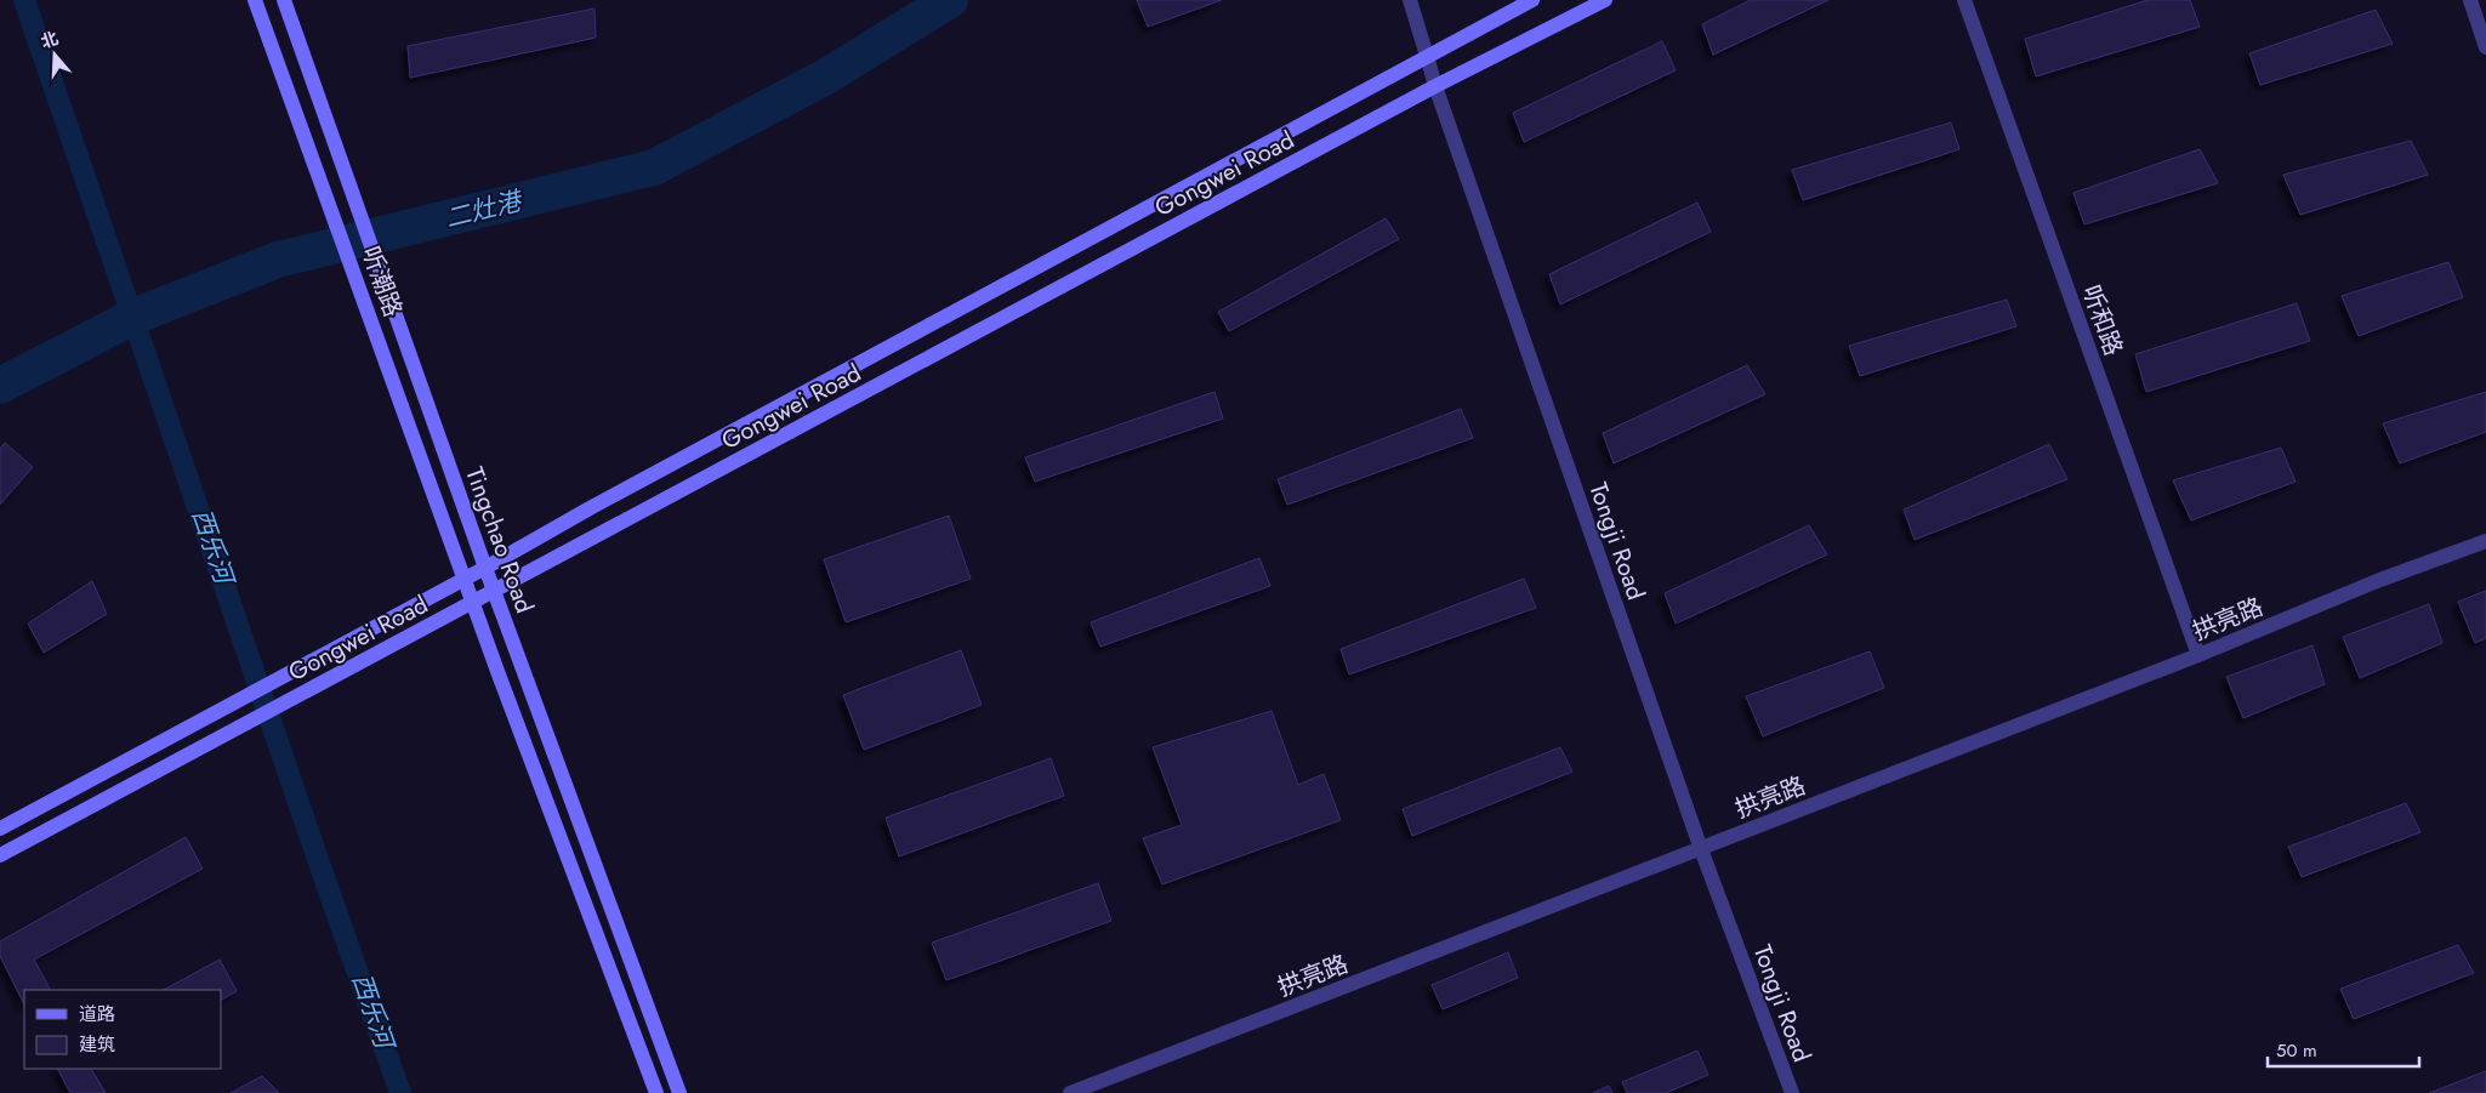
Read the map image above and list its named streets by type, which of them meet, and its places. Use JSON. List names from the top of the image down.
{
  "streets": {
    "main road": ["Gongwei Road", "听潮路", "Tingchao Road"],
    "street": ["听和路", "Tongji Road", "拱亮路"]
  },
  "crossings": [
    ["Gongwei Road", "听潮路"],
    ["Gongwei Road", "Tingchao Road"],
    ["Gongwei Road", "Tongji Road"],
    ["听潮路", "Tingchao Road"],
    ["听和路", "拱亮路"],
    ["Tongji Road", "拱亮路"]
  ],
  "water": ["二灶港", "西乐河"],
  "legend": ["道路", "建筑"],
  "scale_bar": "50 m",
  "north": "top"
}
